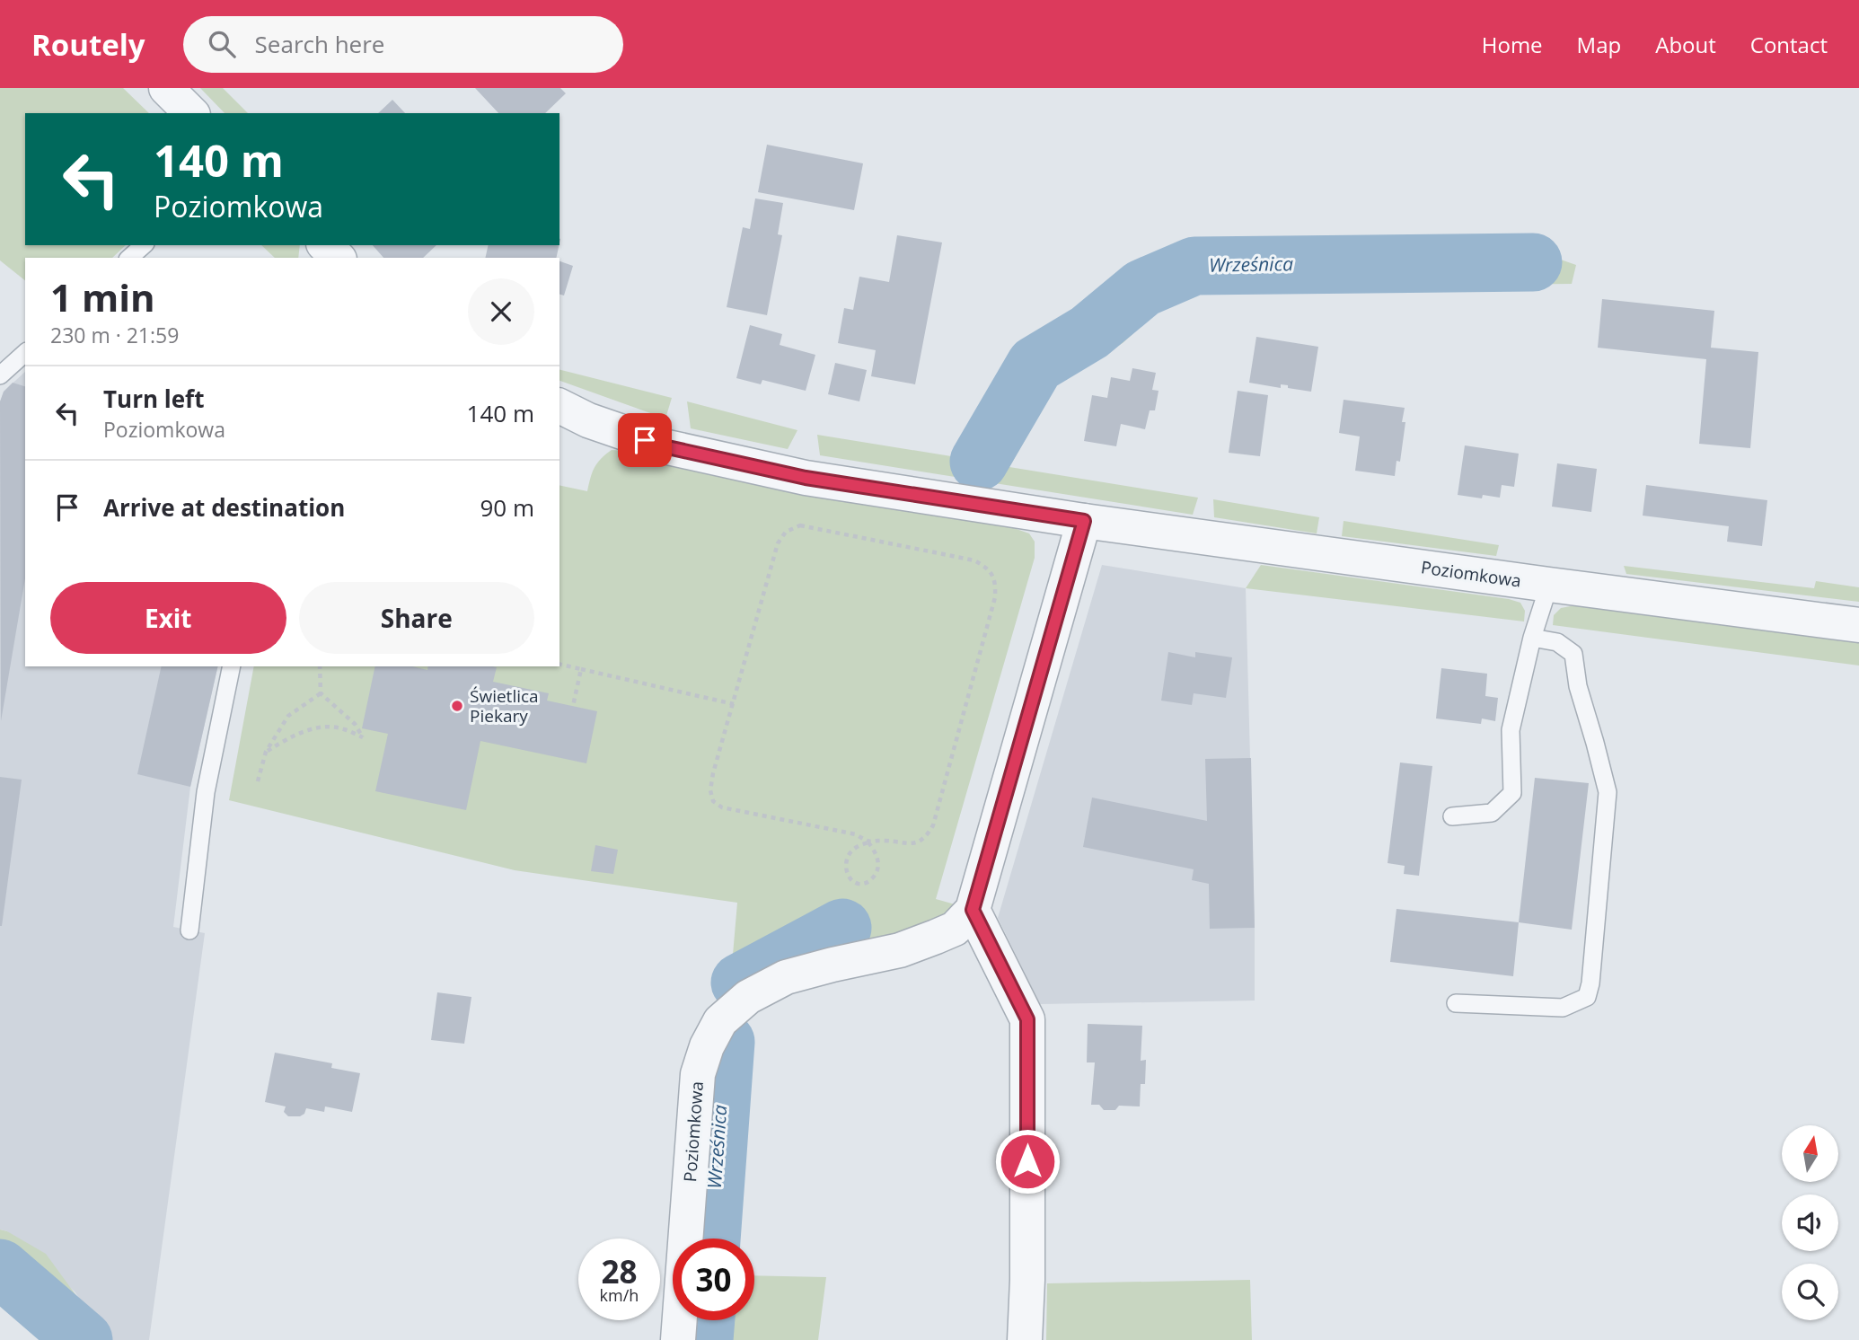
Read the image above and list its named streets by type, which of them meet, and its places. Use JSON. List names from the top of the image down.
{
  "streets": {
    "street": ["Poziomkowa"]
  },
  "water": ["Wrześnica"],
  "places": ["Świetlica Piekary"],
  "north": "top",
  "page": {
    "header": "Routely",
    "search": "Search here",
    "nav": [
      "Home",
      "Map",
      "About",
      "Contact"
    ],
    "turn": ["140 m", "Poziomkowa"],
    "heading": ["1 min", "230 m · 21:59"],
    "list": [
      {
        "name": "Turn left",
        "note": "Poziomkowa",
        "value": "140 m"
      },
      {
        "name": "Arrive at destination",
        "value": "90 m"
      }
    ],
    "buttons": ["Exit", "Share"],
    "speed": "28 km/h",
    "limit": "30"
  }
}
